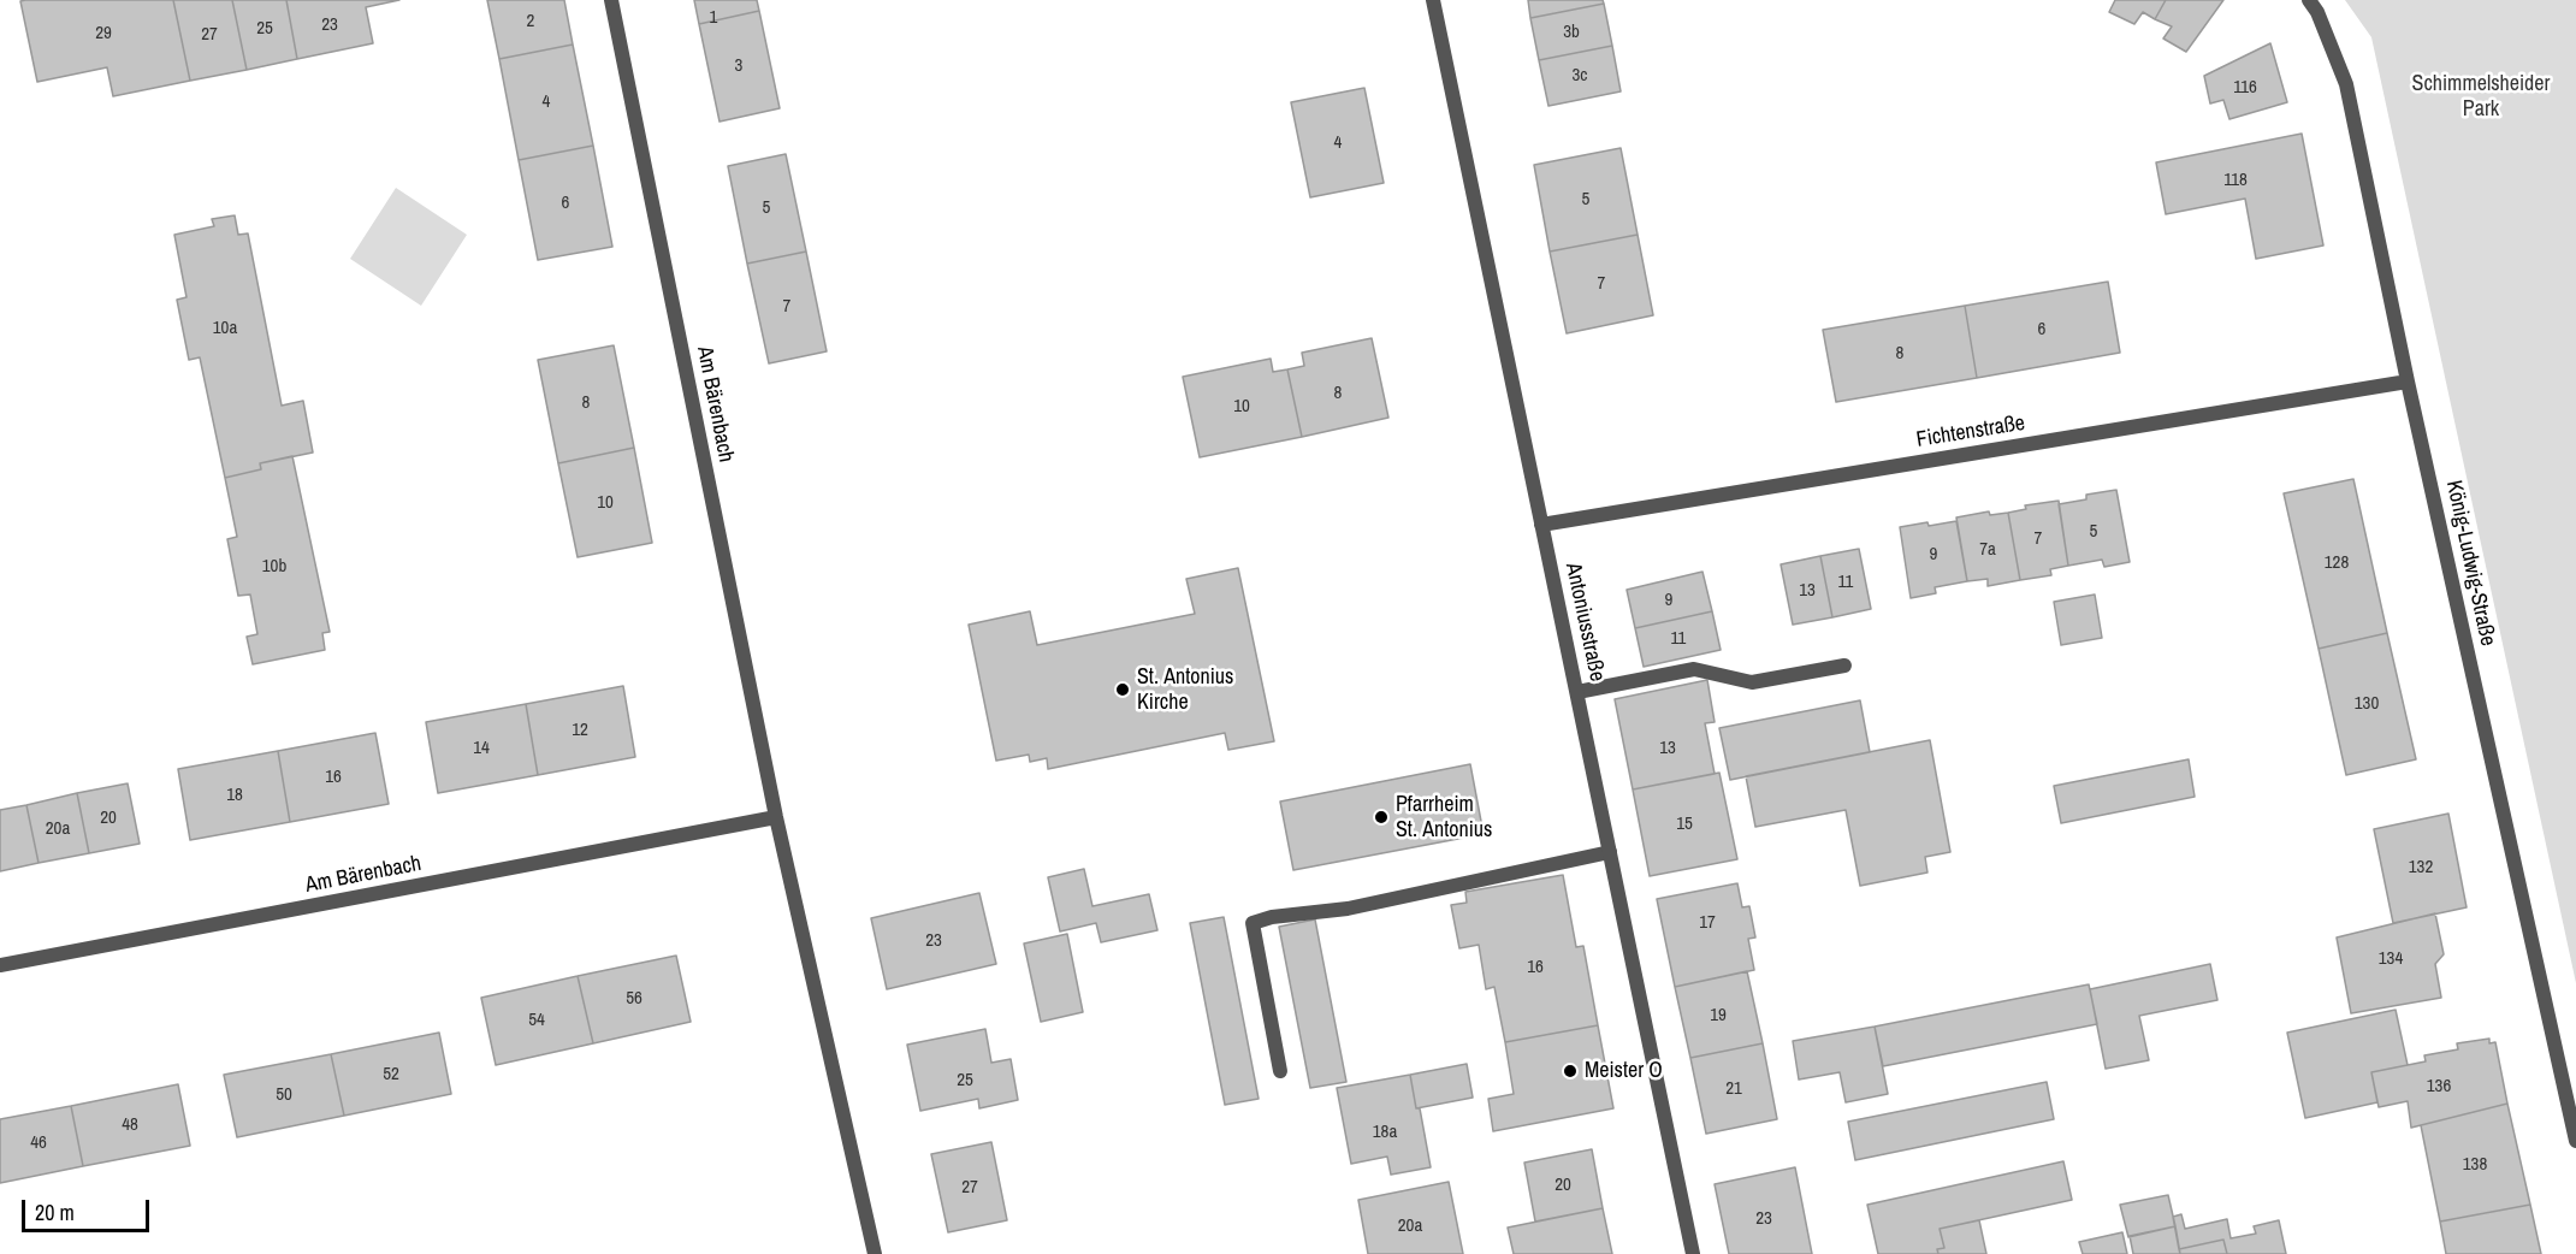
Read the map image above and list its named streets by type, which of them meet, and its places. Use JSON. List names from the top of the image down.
{
  "streets": {
    "street": [
      "Am Bärenbach",
      "Fichtenstraße",
      "König-Ludwig-Straße",
      "Antoniusstraße"
    ]
  },
  "crossings": [
    ["Fichtenstraße", "König-Ludwig-Straße"],
    ["Fichtenstraße", "Antoniusstraße"]
  ],
  "parks": ["Schimmelsheider Park"],
  "places": ["St. Antonius Kirche", "Pfarrheim St. Antonius", "Meister O"],
  "house_numbers": [
    "1",
    "2",
    "23",
    "25",
    "3b",
    "29",
    "27",
    "3",
    "3c",
    "116",
    "4",
    "4",
    "118",
    "5",
    "6",
    "5",
    "7",
    "7",
    "10a",
    "6",
    "8",
    "8",
    "8",
    "10",
    "10",
    "5",
    "7",
    "7a",
    "9",
    "128",
    "10b",
    "11",
    "13",
    "9",
    "11",
    "130",
    "12",
    "14",
    "13",
    "16",
    "18",
    "20",
    "15",
    "20a",
    "132",
    "17",
    "23",
    "134",
    "16",
    "56",
    "19",
    "54",
    "52",
    "25",
    "136",
    "21",
    "50",
    "48",
    "18a",
    "46",
    "138",
    "20",
    "27",
    "23",
    "20a"
  ],
  "scale_bar": "20 m"
}
